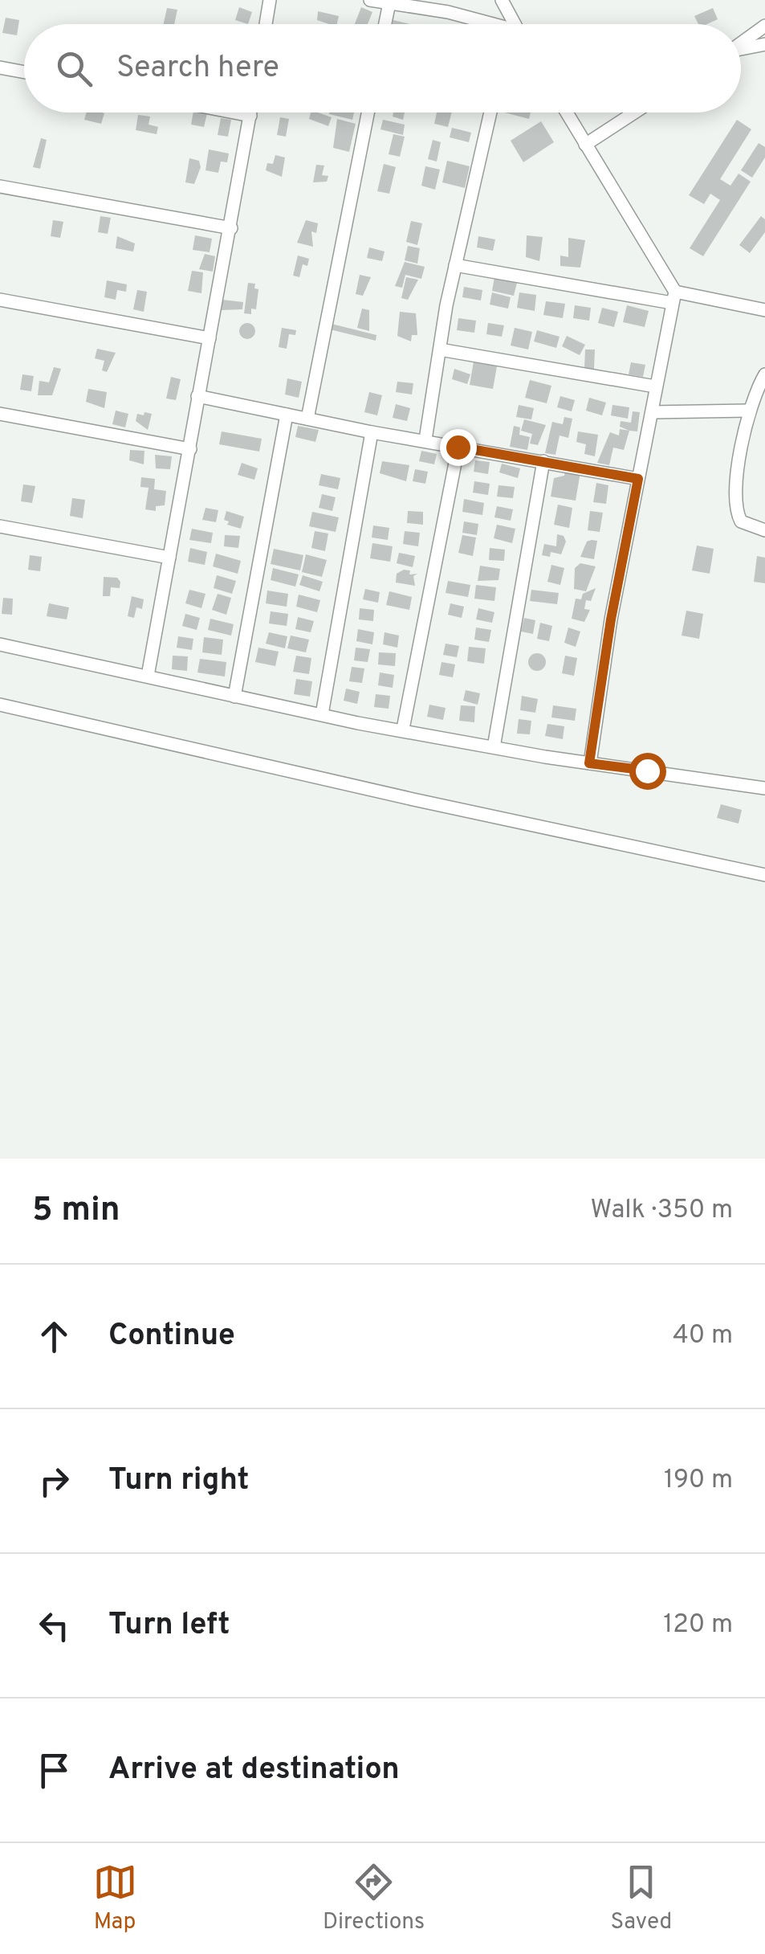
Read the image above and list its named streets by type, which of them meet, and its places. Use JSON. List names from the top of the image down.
{
  "page": {
    "search": "Search here",
    "heading": ["5 min", "Walk · 350 m"],
    "list": [
      ["Continue", "40 m"],
      ["Turn right", "190 m"],
      ["Turn left", "120 m"],
      "Arrive at destination"
    ],
    "nav": ["Map", "Directions", "Saved"]
  }
}
